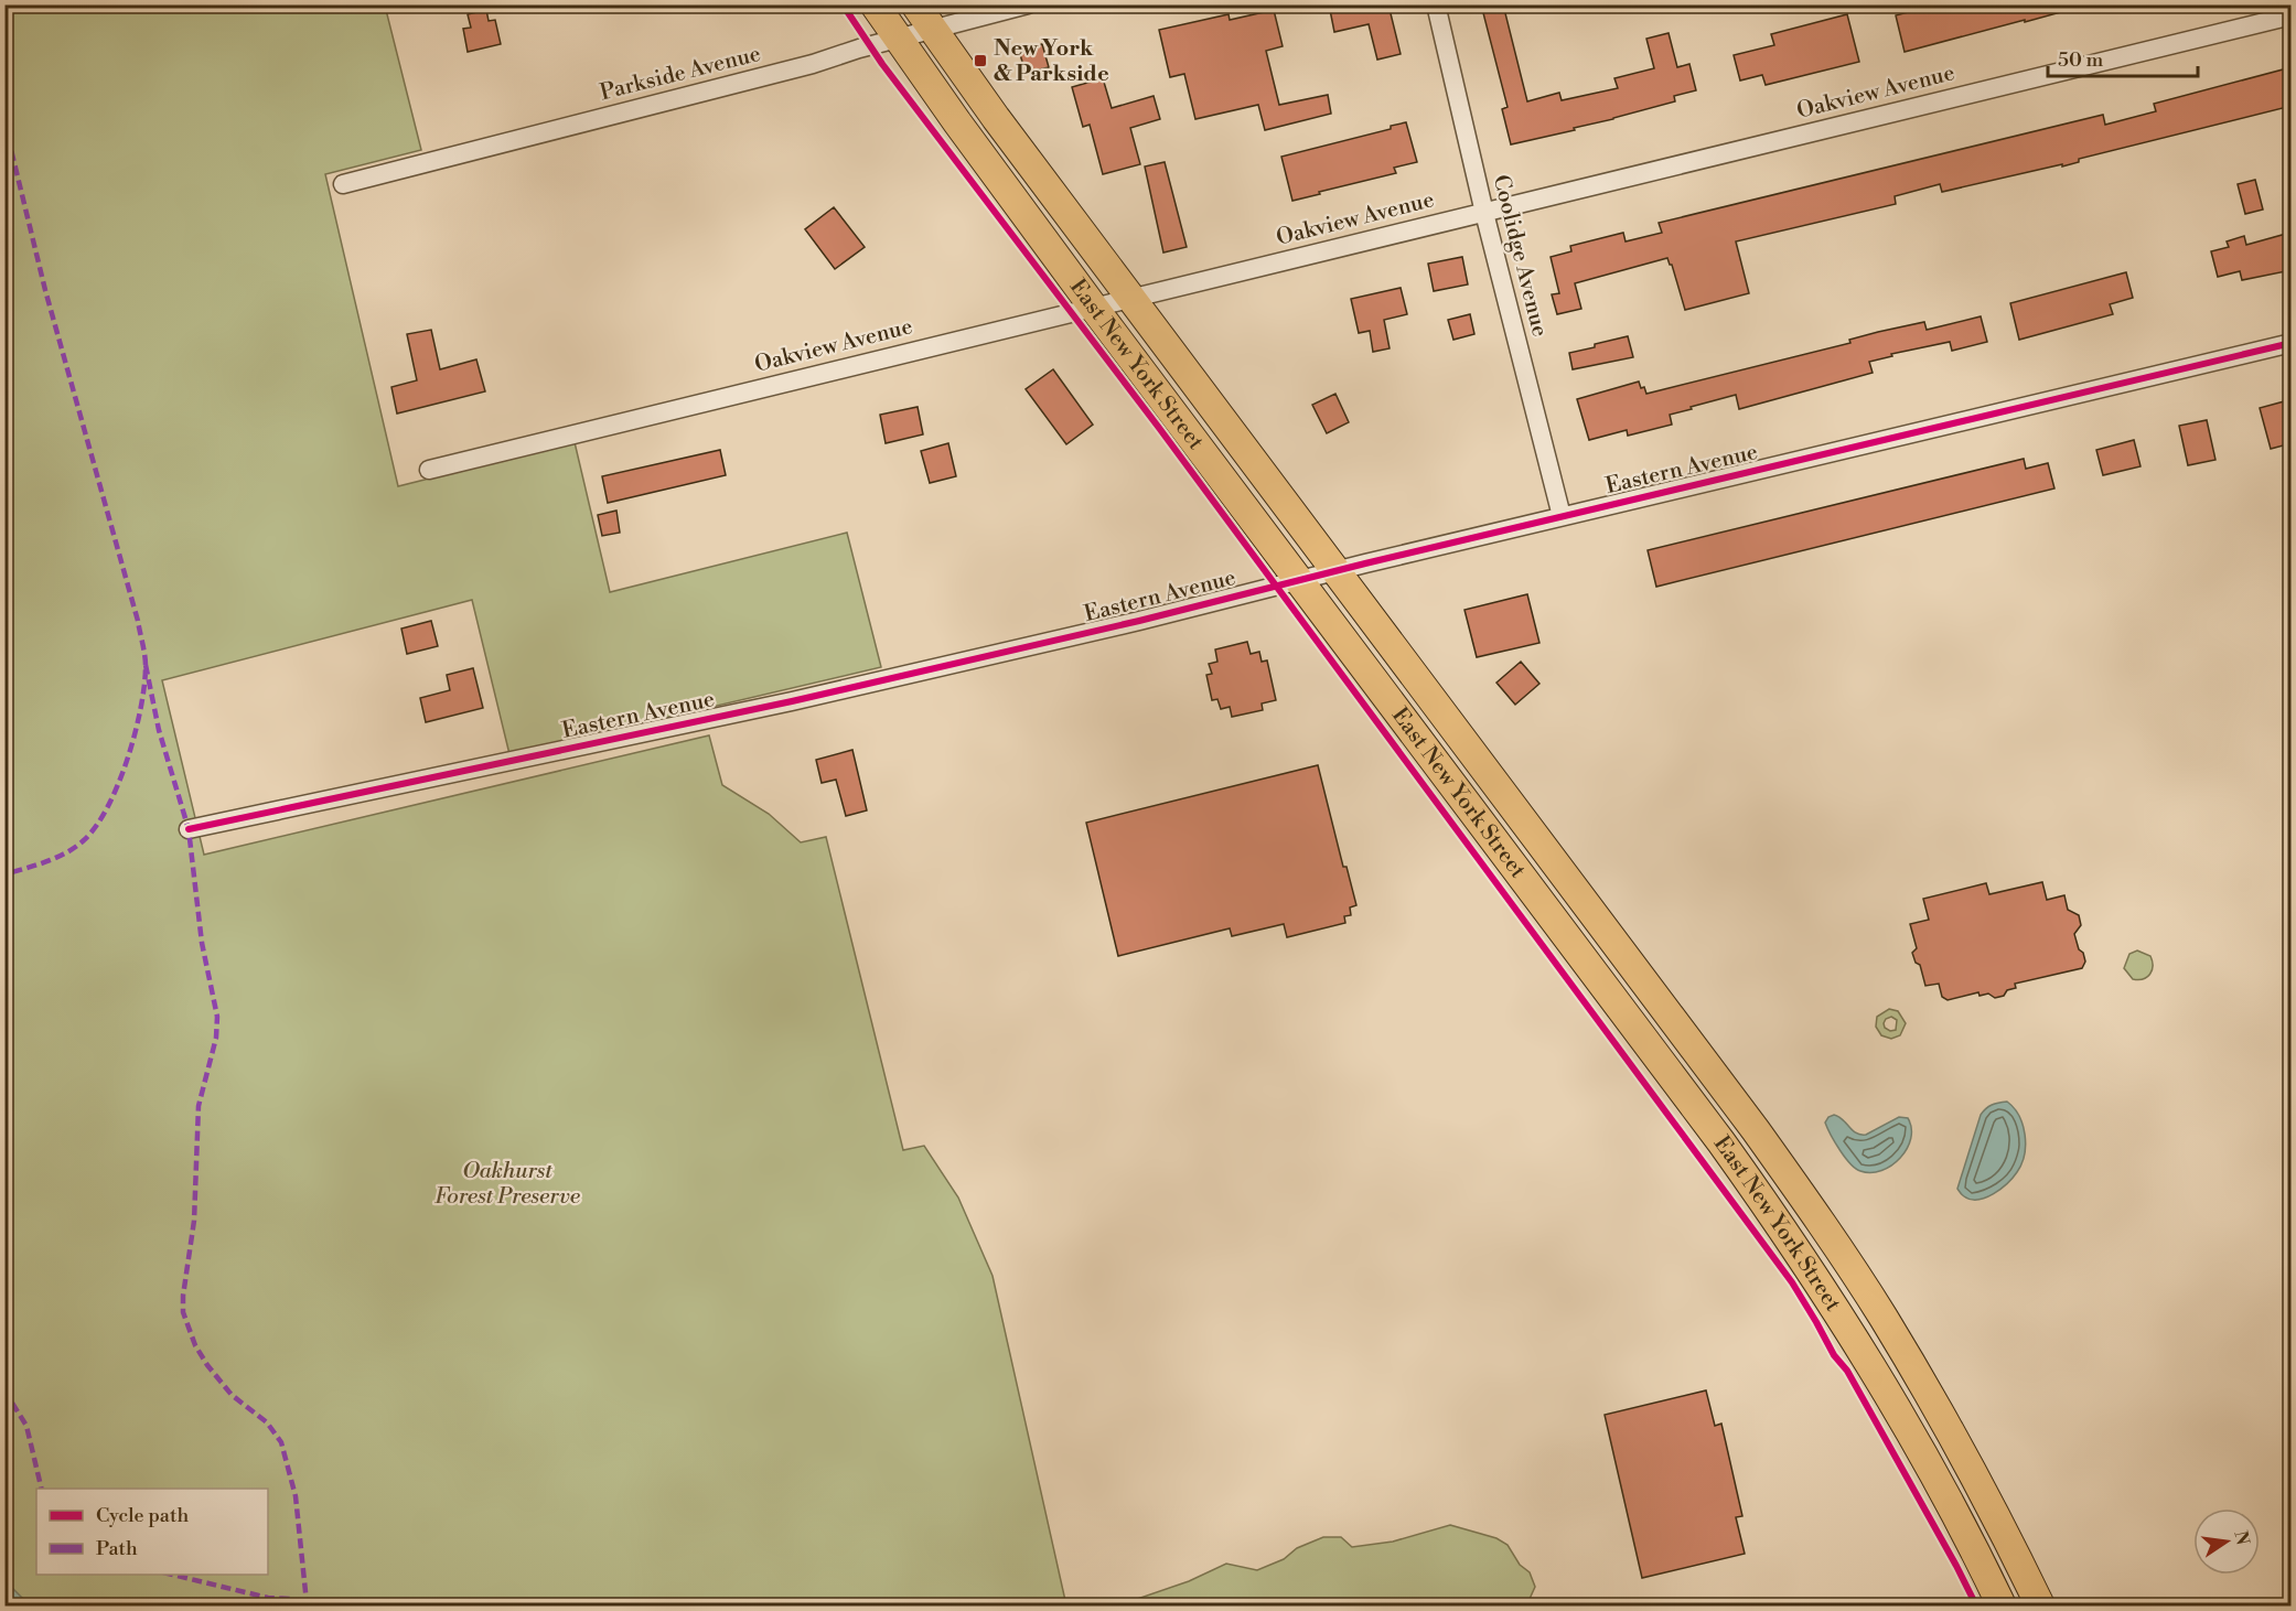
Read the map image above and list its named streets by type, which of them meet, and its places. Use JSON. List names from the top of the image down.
{
  "streets": {
    "main road": ["East New York Street"],
    "street": [
      "Parkside Avenue",
      "Oakview Avenue",
      "Coolidge Avenue",
      "Eastern Avenue"
    ]
  },
  "crossings": [
    ["Parkside Avenue", "East New York Street"],
    ["Oakview Avenue", "Coolidge Avenue"],
    ["Oakview Avenue", "East New York Street"],
    ["Coolidge Avenue", "Eastern Avenue"],
    ["East New York Street", "Eastern Avenue"]
  ],
  "parks": ["Oakhurst Forest Preserve"],
  "places": {
    "transit": ["New York & Parkside"]
  },
  "legend": ["Cycle path", "Path"],
  "scale_bar": "50 m",
  "north": "right"
}
